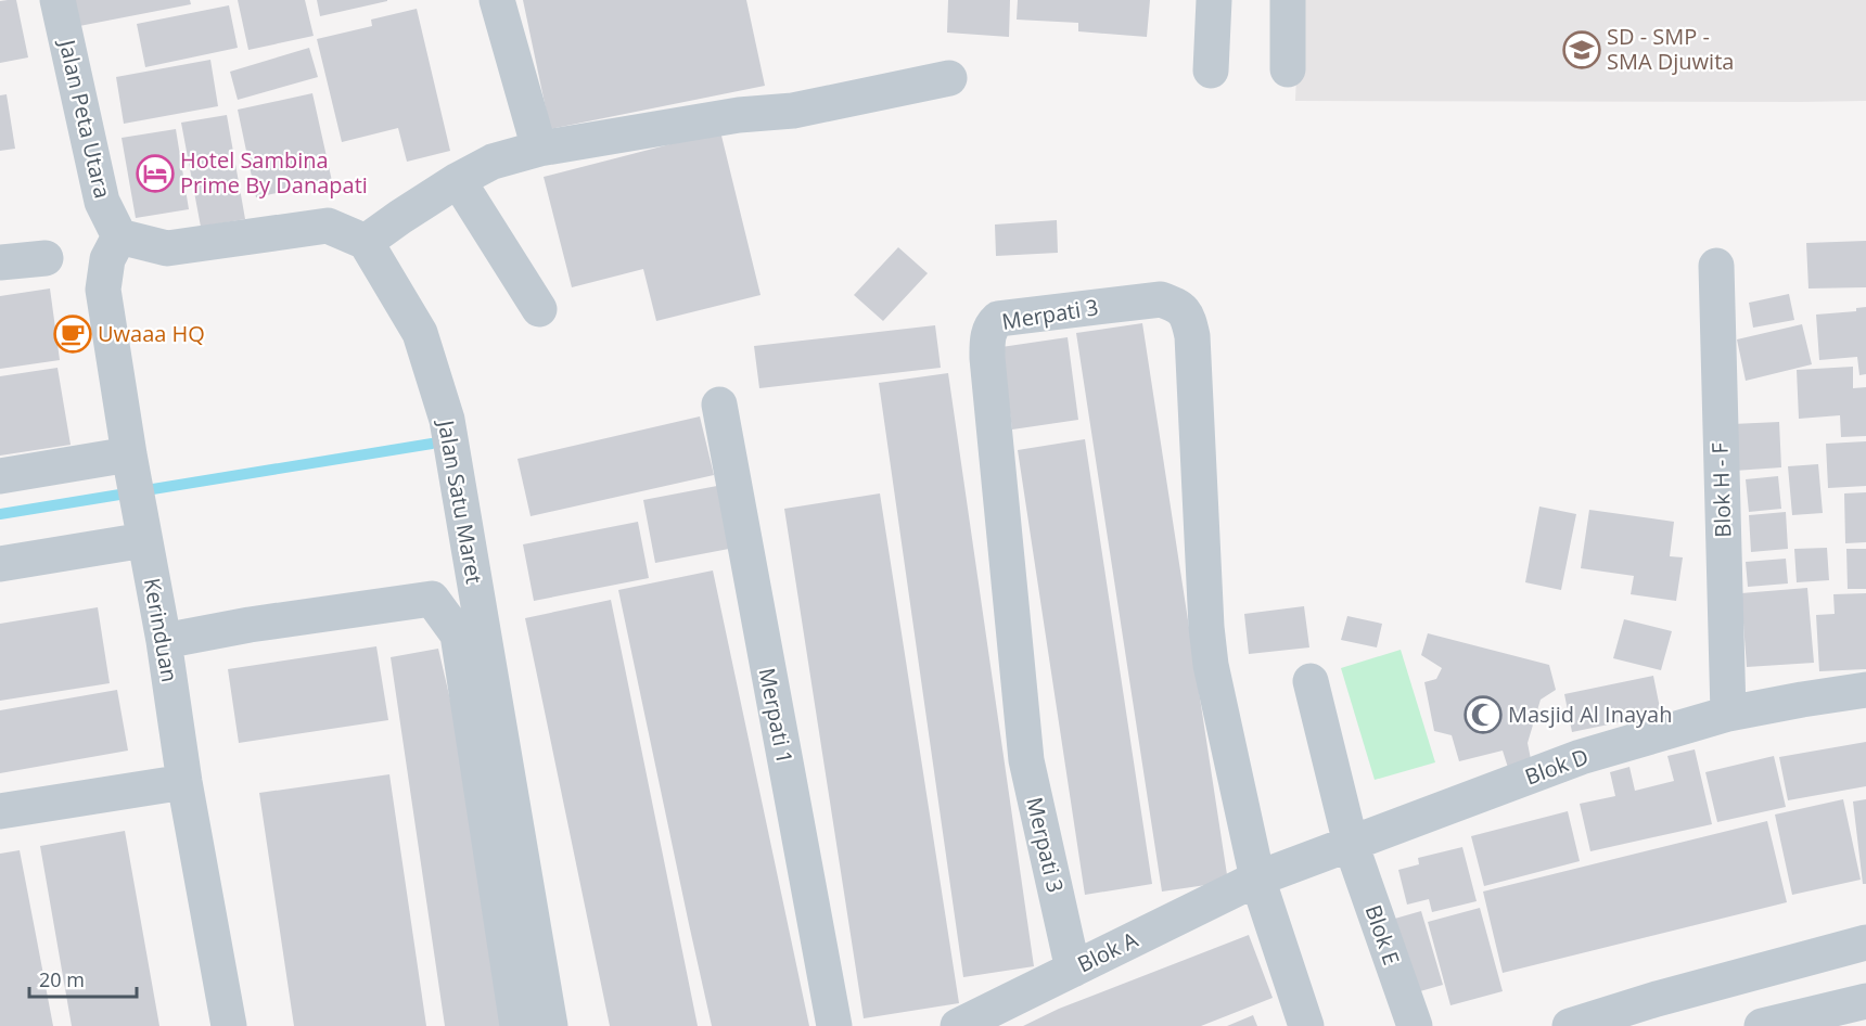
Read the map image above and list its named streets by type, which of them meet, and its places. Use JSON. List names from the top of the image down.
{
  "streets": {
    "street": [
      "Jalan Peta Utara",
      "Merpati 3",
      "Blok H - F",
      "Jalan Satu Maret",
      "Kerinduan",
      "Merpati 1",
      "Blok D",
      "Blok E",
      "Blok A"
    ]
  },
  "crossings": [
    ["Jalan Peta Utara", "Kerinduan"],
    ["Merpati 3", "Blok D"],
    ["Merpati 3", "Blok A"],
    ["Blok H - F", "Blok D"],
    ["Blok D", "Blok E"],
    ["Blok D", "Blok A"]
  ],
  "places": {
    "school or university": ["SD - SMP - SMA Djuwita"],
    "hotel": ["Hotel Sambina Prime By Danapati"],
    "cafe": ["Uwaaa HQ"],
    "mosque": ["Masjid Al Inayah"]
  },
  "scale_bar": "20 m"
}
